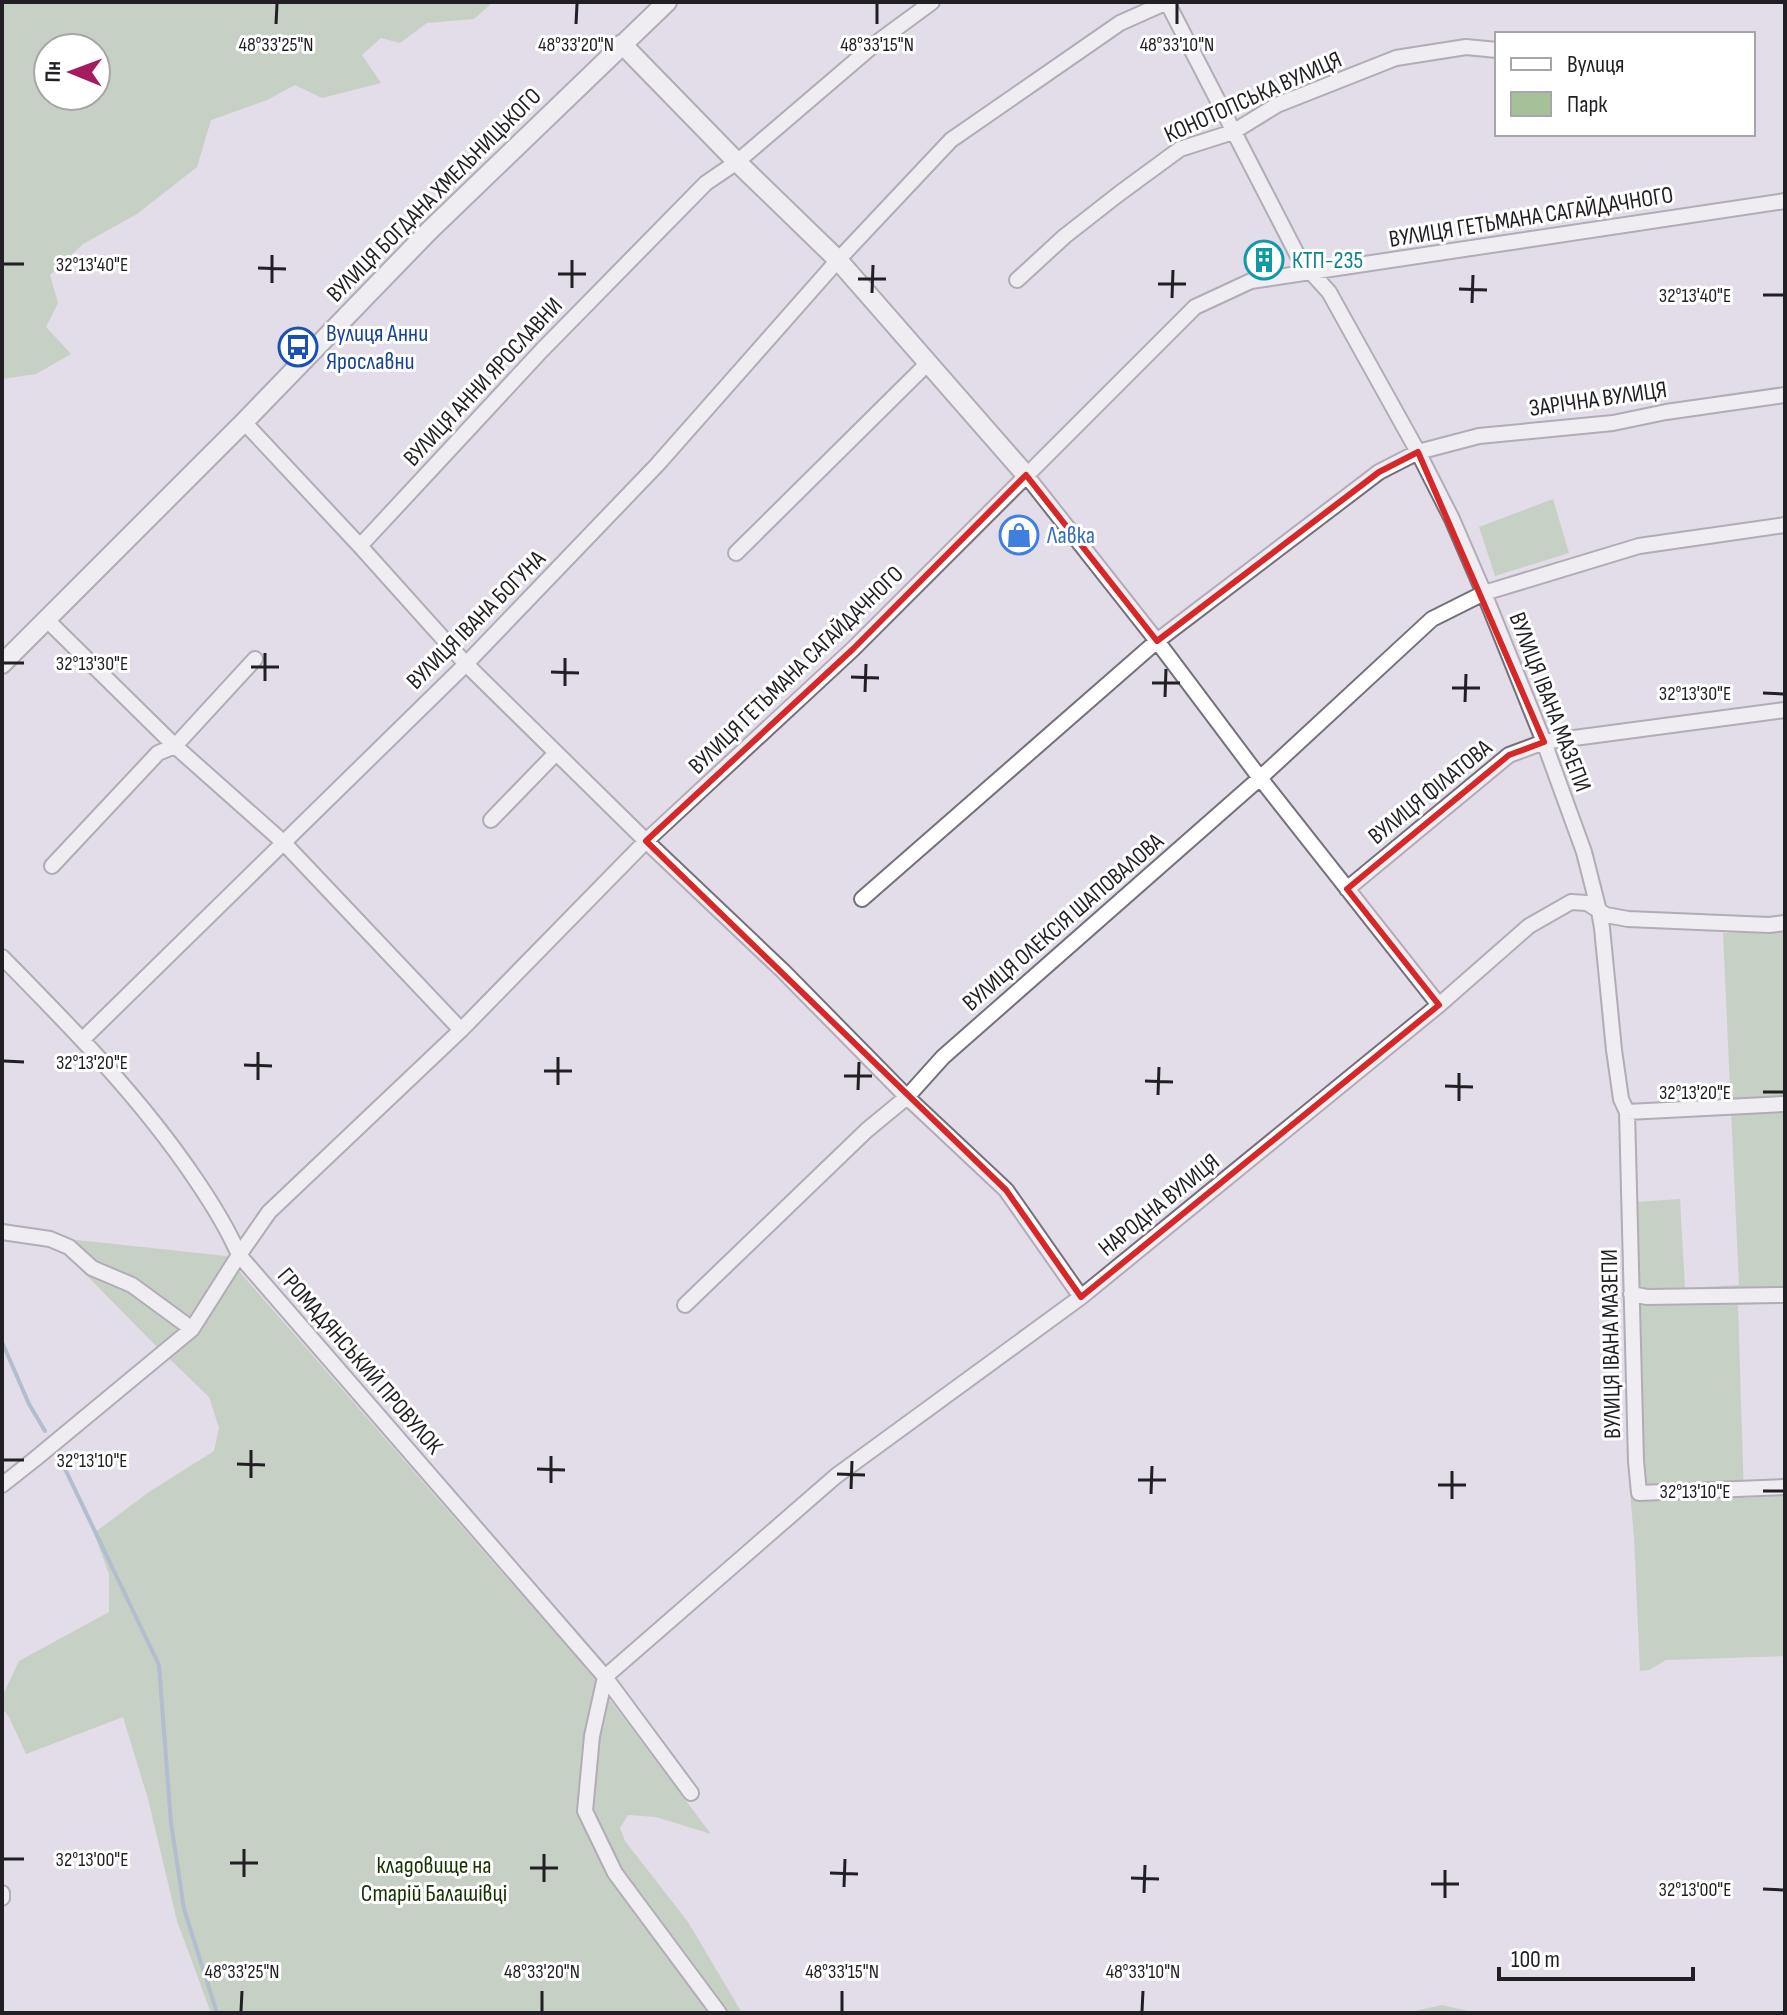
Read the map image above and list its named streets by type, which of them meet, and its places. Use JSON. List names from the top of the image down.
{
  "streets": {
    "street": [
      "КОНОТОПСЬКА ВУЛИЦЯ",
      "ВУЛИЦЯ БОГДАНА ХМЕЛЬНИЦЬКОГО",
      "ВУЛИЦЯ ГЕТЬМАНА САГАЙДАЧНОГО",
      "ВУЛИЦЯ АННИ ЯРОСЛАВНИ",
      "ЗАРІЧНА ВУЛИЦЯ",
      "ВУЛИЦЯ ІВАНА БОГУНА",
      "ВУЛИЦЯ ІВАНА МАЗЕПИ",
      "ВУЛИЦЯ ФІЛАТОВА",
      "ВУЛИЦЯ ОЛЕКСІЯ ШАПОВАЛОВА",
      "НАРОДНА ВУЛИЦЯ",
      "ГРОМАДЯНСЬКИЙ ПРОВУЛОК"
    ]
  },
  "crossings": [
    ["КОНОТОПСЬКА ВУЛИЦЯ", "ВУЛИЦЯ ІВАНА МАЗЕПИ"],
    ["ВУЛИЦЯ ГЕТЬМАНА САГАЙДАЧНОГО", "ВУЛИЦЯ ІВАНА МАЗЕПИ"],
    ["ВУЛИЦЯ ГЕТЬМАНА САГАЙДАЧНОГО", "ГРОМАДЯНСЬКИЙ ПРОВУЛОК"],
    ["ЗАРІЧНА ВУЛИЦЯ", "ВУЛИЦЯ ІВАНА МАЗЕПИ"],
    ["ВУЛИЦЯ ІВАНА БОГУНА", "ВУЛИЦЯ ІВАНА МАЗЕПИ"],
    ["ВУЛИЦЯ ІВАНА БОГУНА", "ГРОМАДЯНСЬКИЙ ПРОВУЛОК"],
    ["ВУЛИЦЯ ІВАНА МАЗЕПИ", "ВУЛИЦЯ ФІЛАТОВА"],
    ["ВУЛИЦЯ ІВАНА МАЗЕПИ", "ВУЛИЦЯ ОЛЕКСІЯ ШАПОВАЛОВА"],
    ["ВУЛИЦЯ ІВАНА МАЗЕПИ", "НАРОДНА ВУЛИЦЯ"],
    ["НАРОДНА ВУЛИЦЯ", "ГРОМАДЯНСЬКИЙ ПРОВУЛОК"]
  ],
  "parks": ["кладовище на Старій Балашівці"],
  "places": {
    "building": ["КТП-235"],
    "bus stop": ["Вулиця Анни Ярославни"],
    "shop": ["Лавка"]
  },
  "legend": ["Вулиця", "Парк"],
  "scale_bar": "100 m",
  "north": "left",
  "coordinates": [
    "48°33'25\"N",
    "48°33'20\"N",
    "48°33'15\"N",
    "48°33'10\"N",
    "32°13'40\"E",
    "32°13'30\"E",
    "32°13'20\"E",
    "32°13'10\"E",
    "32°13'00\"E"
  ]
}
